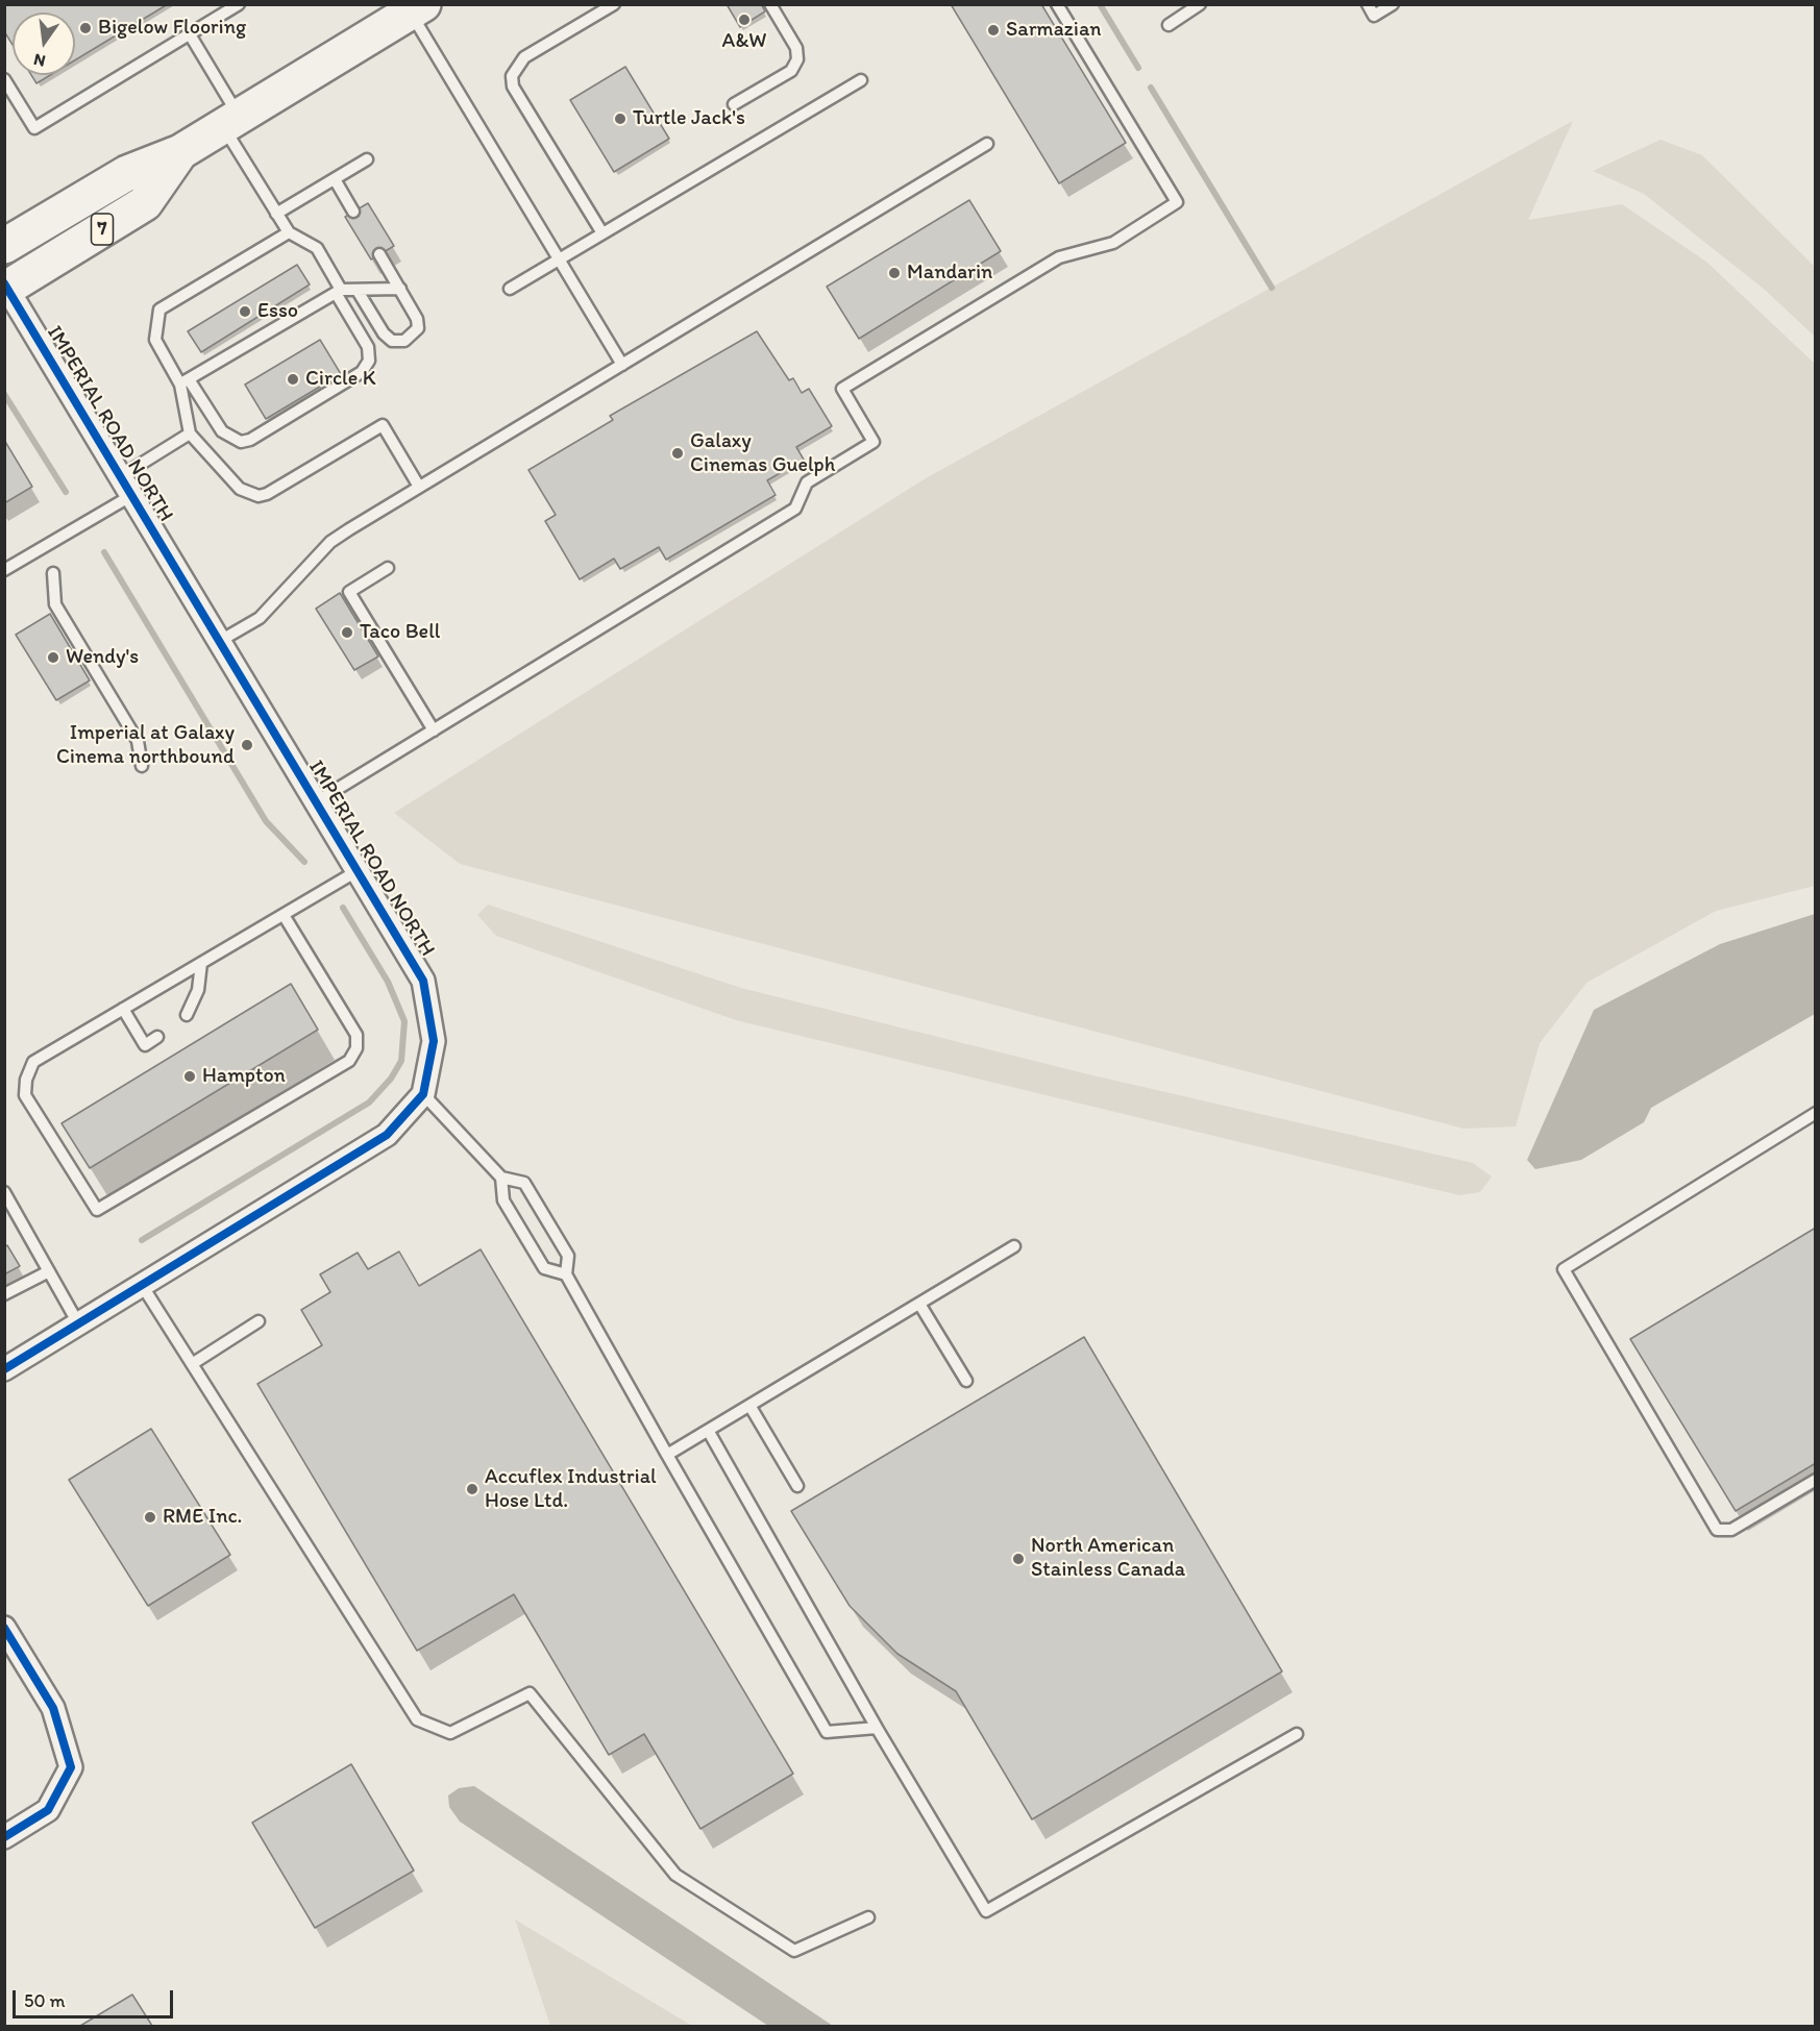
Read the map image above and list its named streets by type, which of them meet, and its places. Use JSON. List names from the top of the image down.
{
  "streets": {
    "main road": ["7"],
    "street": ["IMPERIAL ROAD NORTH"]
  },
  "crossings": [
    ["7", "IMPERIAL ROAD NORTH"]
  ],
  "places": [
    "A&W",
    "Bigelow Flooring",
    "Sarmazian",
    "Turtle Jack's",
    "Mandarin",
    "Esso",
    "Circle K",
    "Galaxy Cinemas Guelph",
    "Taco Bell",
    "Wendy's",
    "Imperial at Galaxy Cinema northbound",
    "Hampton",
    "Accuflex Industrial Hose Ltd.",
    "RME Inc.",
    "North American Stainless Canada"
  ],
  "scale_bar": "50 m",
  "north": "bottom"
}
